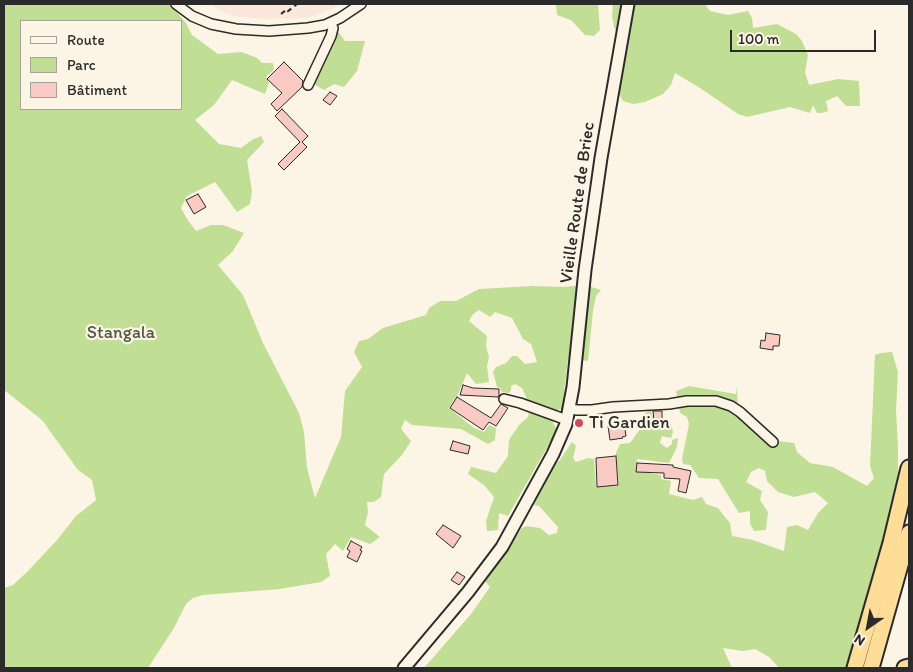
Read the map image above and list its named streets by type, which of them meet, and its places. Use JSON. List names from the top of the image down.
{
  "streets": {
    "street": ["Vieille Route de Briec"]
  },
  "parks": ["Stangala"],
  "places": ["Ti Gardien"],
  "legend": ["Route", "Parc", "Bâtiment"],
  "scale_bar": "100 m",
  "north": "bottom left"
}
